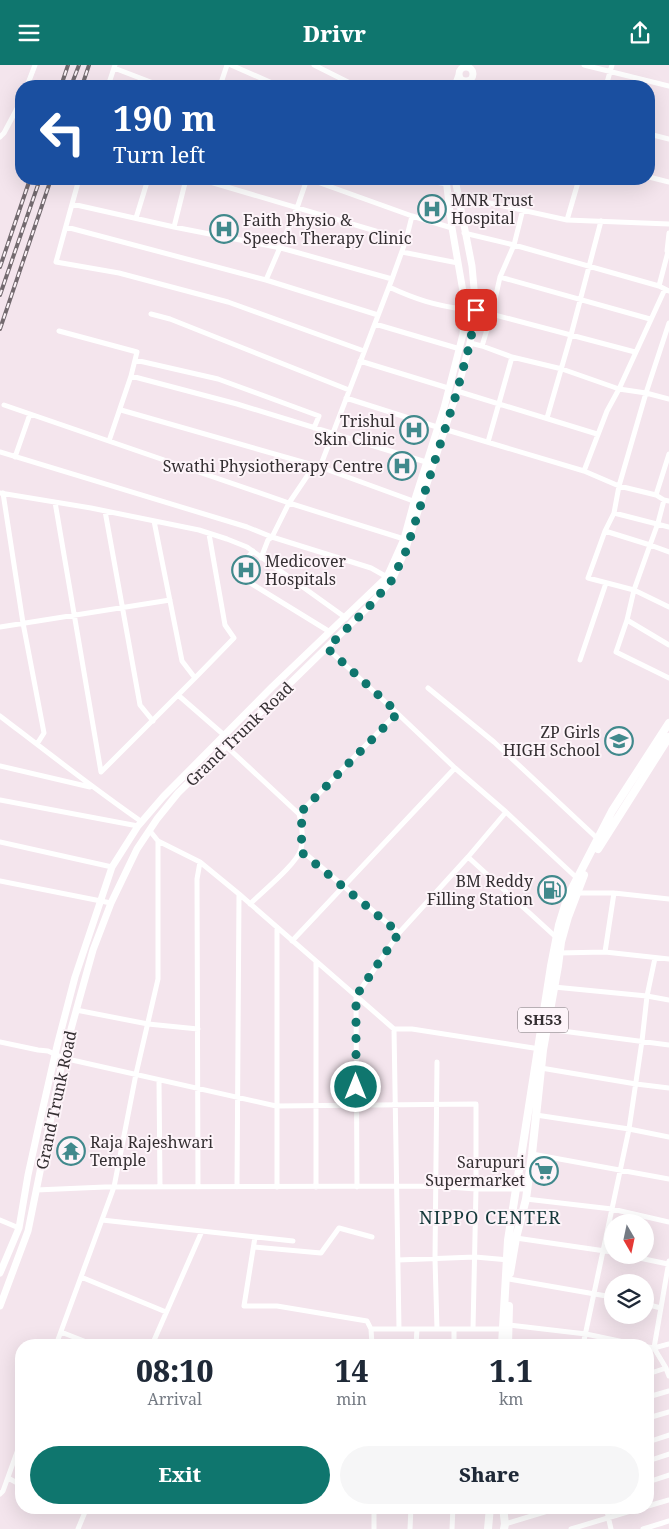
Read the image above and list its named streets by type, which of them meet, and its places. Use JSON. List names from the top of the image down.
{
  "streets": {
    "main road": ["Grand Trunk Road", "SH53"]
  },
  "districts": ["NIPPO CENTER"],
  "places": {
    "hospital": [
      "MNR Trust Hospital",
      "Faith Physio & Speech Therapy Clinic",
      "Trishul Skin Clinic",
      "Swathi Physiotherapy Centre",
      "Medicover Hospitals"
    ],
    "school or university": ["ZP Girls HIGH School"],
    "fuel station": ["BM Reddy Filling Station"],
    "temple": ["Raja Rajeshwari Temple"],
    "supermarket": ["Sarupuri Supermarket"]
  },
  "north": "bottom",
  "page": {
    "header": "Drivr",
    "turn": ["190 m", "Turn left"],
    "eta": [
      "08:10",
      "Arrival",
      "14",
      "min",
      "1.1",
      "km"
    ],
    "buttons": ["Exit", "Share"]
  }
}
